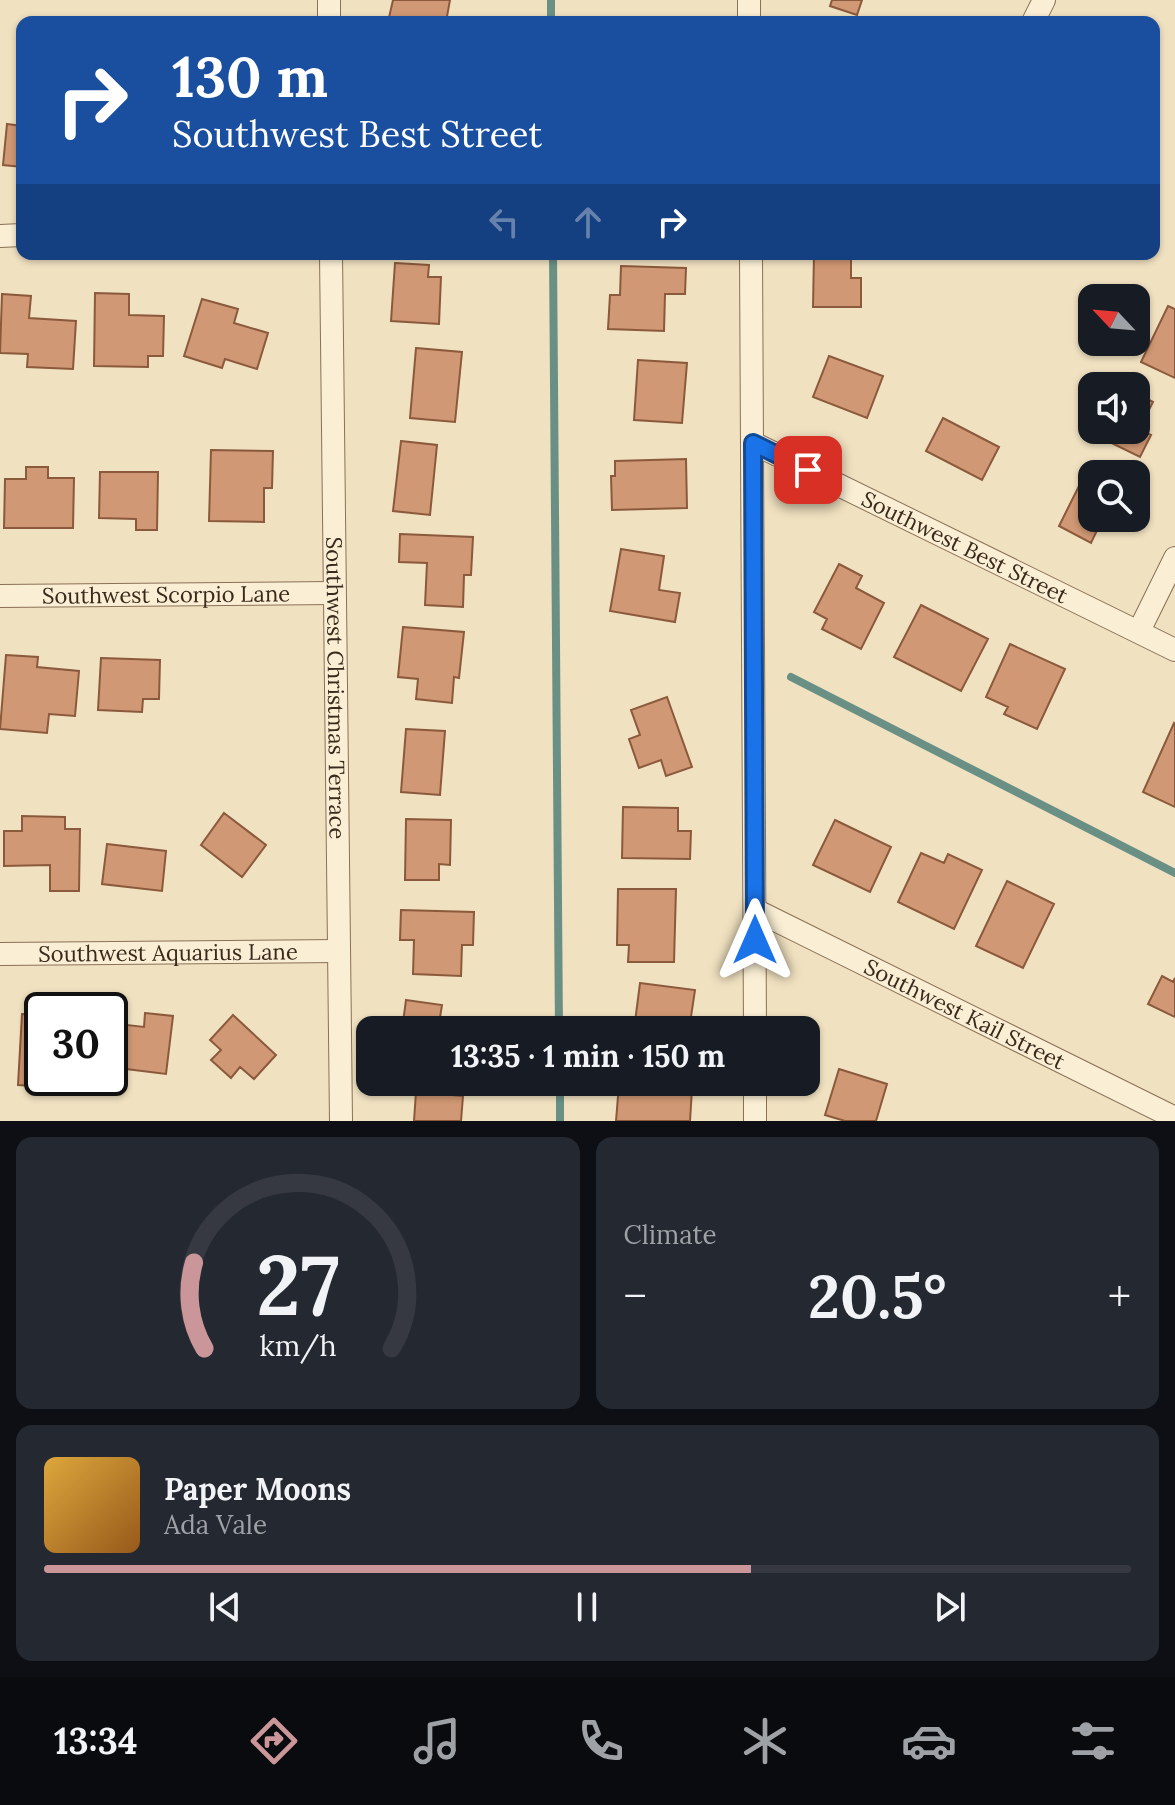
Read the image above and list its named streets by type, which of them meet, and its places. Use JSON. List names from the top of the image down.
{
  "streets": {
    "street": [
      "Southwest Best Street",
      "Southwest Scorpio Lane",
      "Southwest Christmas Terrace",
      "Southwest Aquarius Lane",
      "Southwest Kail Street"
    ]
  },
  "crossings": [
    ["Southwest Scorpio Lane", "Southwest Christmas Terrace"],
    ["Southwest Christmas Terrace", "Southwest Aquarius Lane"]
  ],
  "north": "top left",
  "page": {
    "turn": ["130 m", "Southwest Best Street"],
    "limit": "30",
    "trip": "13:35 · 1 min · 150 m",
    "tile": "Climate",
    "heat": ["−", "20.5°", "+"],
    "song": ["Paper Moons", "Ada Vale"],
    "tabs": "13:34",
    "gauge": ["27", "km/h"]
  }
}
